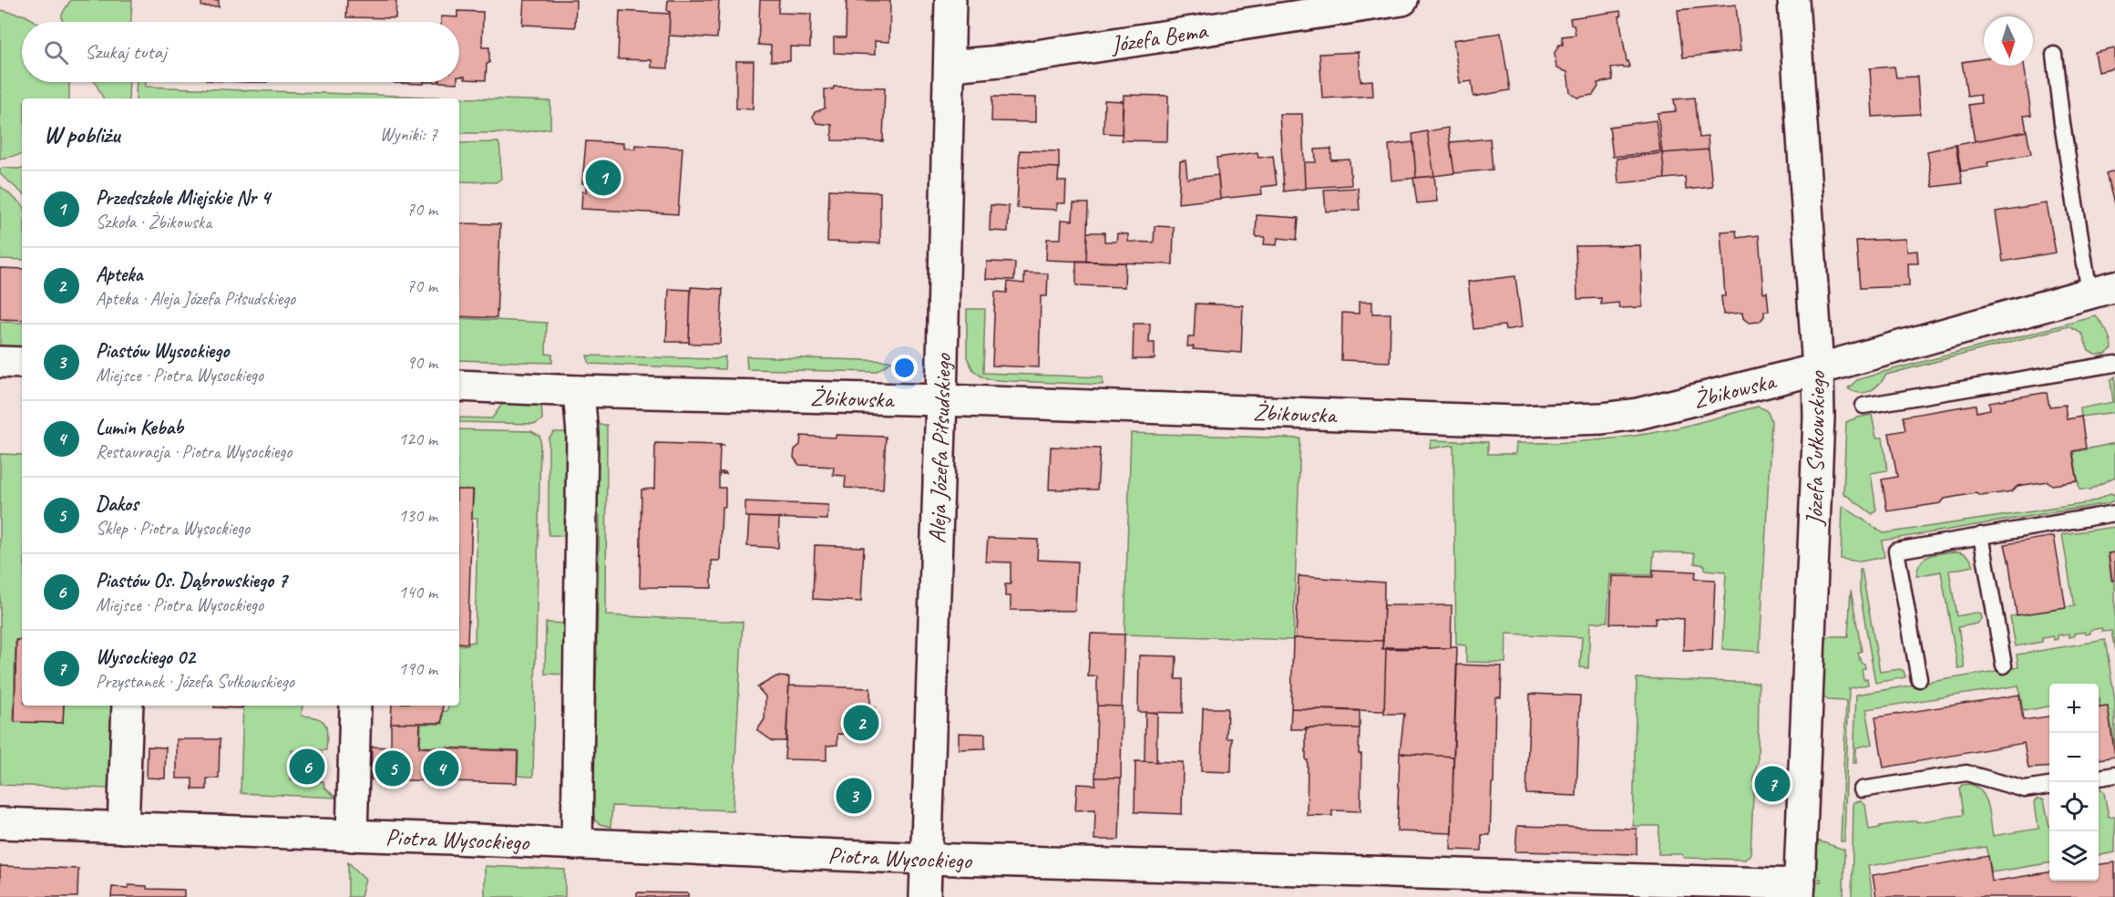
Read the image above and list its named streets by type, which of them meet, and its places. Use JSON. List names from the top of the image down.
{
  "streets": {
    "street": [
      "Józefa Bema",
      "Żbikowska",
      "Aleja Józefa Piłsudskiego",
      "Józefa Sułkowskiego",
      "Piotra Wysockiego"
    ]
  },
  "crossings": [
    ["Józefa Bema", "Aleja Józefa Piłsudskiego"],
    ["Żbikowska", "Aleja Józefa Piłsudskiego"],
    ["Żbikowska", "Józefa Sułkowskiego"],
    ["Aleja Józefa Piłsudskiego", "Piotra Wysockiego"],
    ["Józefa Sułkowskiego", "Piotra Wysockiego"]
  ],
  "north": "bottom",
  "page": {
    "search": "Szukaj tutaj",
    "heading": ["W pobliżu", "Wyniki: 7"],
    "pins": [
      "1",
      "2",
      "6",
      "4",
      "5",
      "7",
      "3"
    ],
    "list": [
      {
        "mark": "1",
        "name": "Przedszkole Miejskie Nr 4",
        "note": "Szkoła · Żbikowska",
        "value": "70 m"
      },
      {
        "mark": "2",
        "name": "Apteka",
        "note": "Apteka · Aleja Józefa Piłsudskiego",
        "value": "70 m"
      },
      {
        "mark": "3",
        "name": "Piastów Wysockiego",
        "note": "Miejsce · Piotra Wysockiego",
        "value": "90 m"
      },
      {
        "mark": "4",
        "name": "Lumin Kebab",
        "note": "Restauracja · Piotra Wysockiego",
        "value": "120 m"
      },
      {
        "mark": "5",
        "name": "Dakos",
        "note": "Sklep · Piotra Wysockiego",
        "value": "130 m"
      },
      {
        "mark": "6",
        "name": "Piastów Os. Dąbrowskiego 7",
        "note": "Miejsce · Piotra Wysockiego",
        "value": "140 m"
      },
      {
        "mark": "7",
        "name": "Wysockiego 02",
        "note": "Przystanek · Józefa Sułkowskiego",
        "value": "190 m"
      }
    ],
    "map_buttons": ["+", "−"]
  }
}
